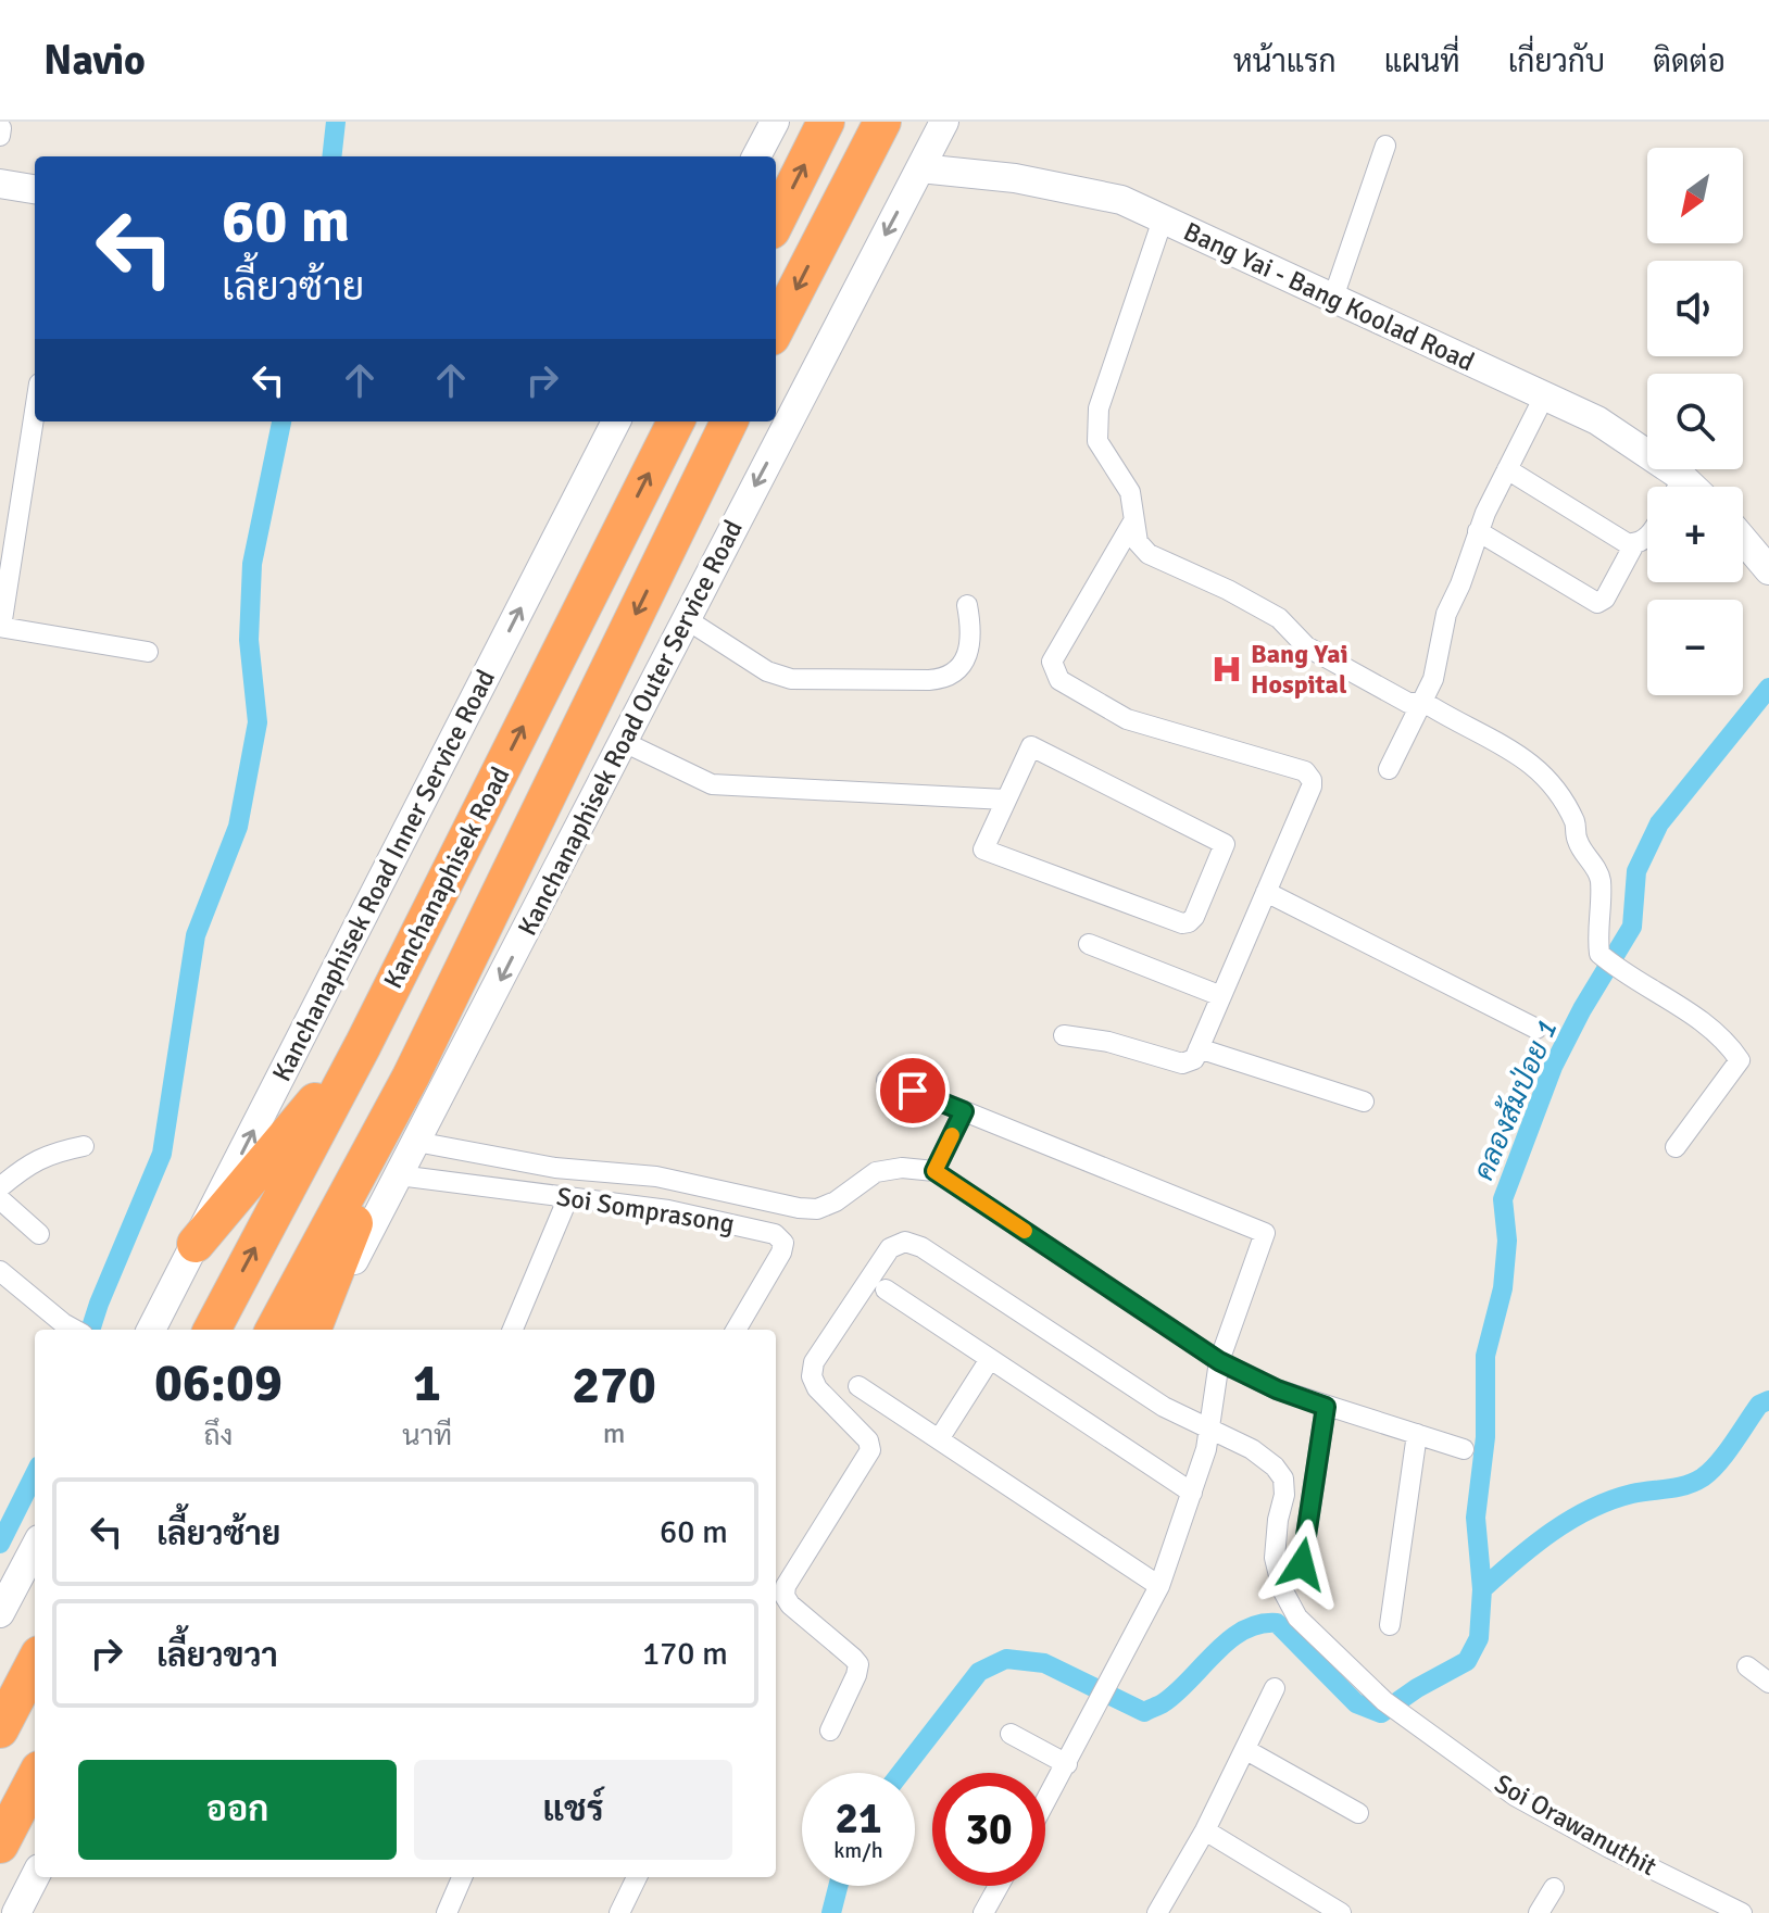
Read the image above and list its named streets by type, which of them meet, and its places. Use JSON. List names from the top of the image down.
{
  "streets": {
    "highway": ["Kanchanaphisek Road"],
    "main road": ["Bang Yai - Bang Koolad Road", "Kanchanaphisek Road Outer Service Road", "Kanchanaphisek Road Inner Service Road"],
    "street": ["Soi Somprasong", "Soi Orawanuthit"]
  },
  "crossings": [
    ["Bang Yai - Bang Koolad Road", "Kanchanaphisek Road Outer Service Road"],
    ["Kanchanaphisek Road Outer Service Road", "Soi Somprasong"]
  ],
  "one_way": ["Kanchanaphisek Road Outer Service Road", "Kanchanaphisek Road Inner Service Road"],
  "water": ["คลองส้มป่อย 1"],
  "places": {
    "hospital": ["Bang Yai Hospital"]
  },
  "north": "bottom left",
  "page": {
    "header": "Navio",
    "nav": [
      "หน้าแรก",
      "แผนที่",
      "เกี่ยวกับ",
      "ติดต่อ"
    ],
    "map_buttons": ["+", "−"],
    "turn": ["60 m", "เลี้ยวซ้าย"],
    "eta": [
      "06:09",
      "ถึง",
      "1",
      "นาที",
      "270",
      "m"
    ],
    "list": [
      {
        "name": "เลี้ยวซ้าย",
        "value": "60 m"
      },
      {
        "name": "เลี้ยวขวา",
        "value": "170 m"
      }
    ],
    "buttons": ["ออก", "แชร์"],
    "speed": "21 km/h",
    "limit": "30"
  }
}
